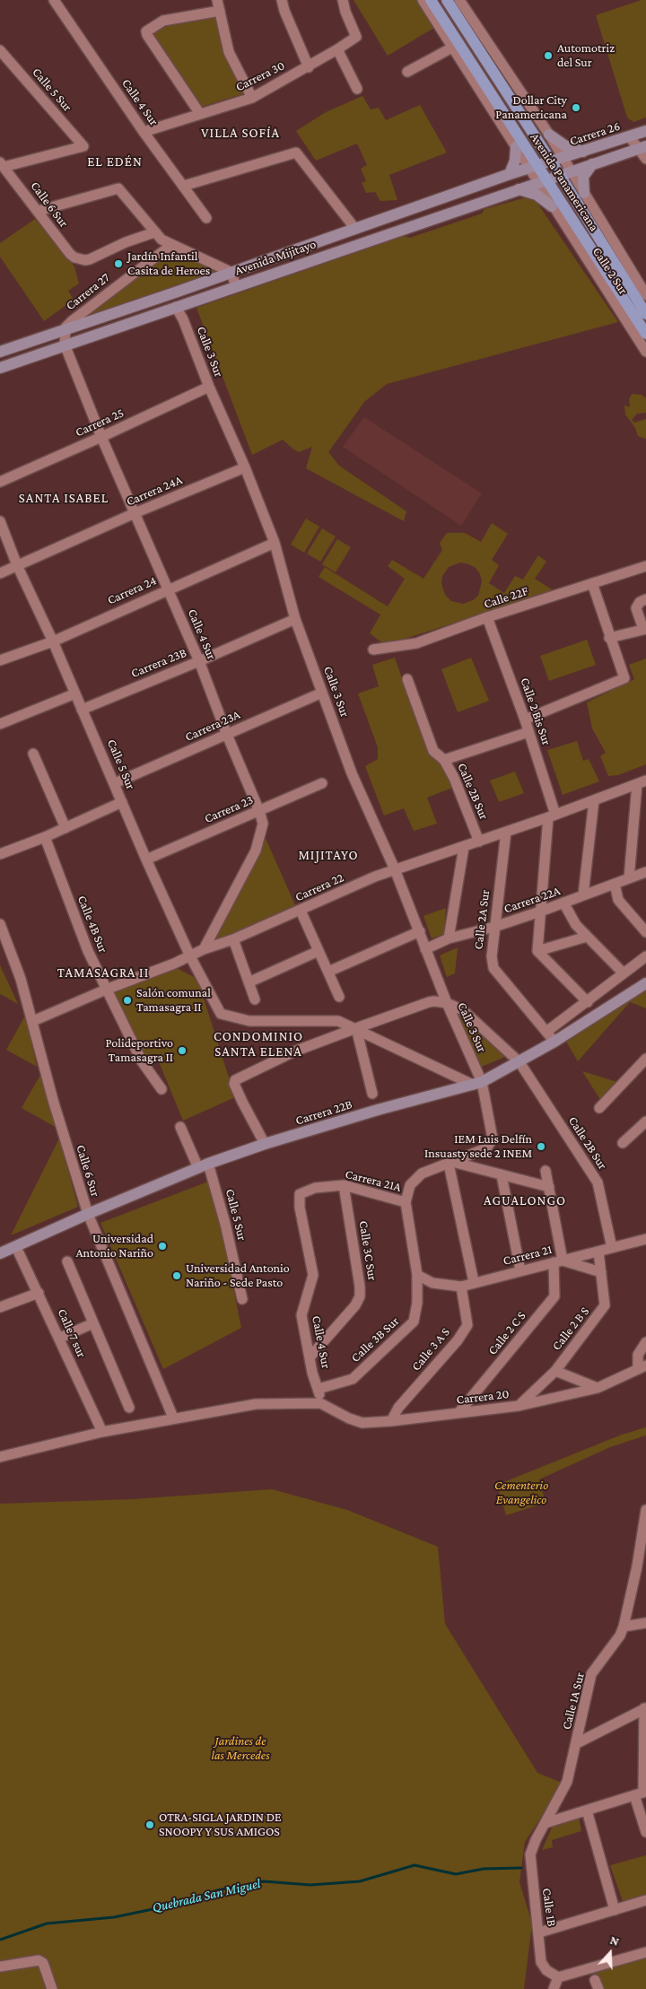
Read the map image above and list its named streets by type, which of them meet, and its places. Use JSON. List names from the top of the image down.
{
  "streets": {
    "main road": [
      "Carrera 26",
      "Avenida Panamericana",
      "Avenida Mijitayo",
      "Carrera 22B"
    ],
    "street": [
      "Carrera 30",
      "Calle 5 Sur",
      "Calle 4 Sur",
      "Calle 6 Sur",
      "Calle 2 Sur",
      "Carrera 27",
      "Calle 3 Sur",
      "Carrera 25",
      "Carrera 24A",
      "Carrera 24",
      "Calle 22F",
      "Carrera 23B",
      "Calle 2 Bis Sur",
      "Carrera 23A",
      "Calle 2B Sur",
      "Carrera 23",
      "Carrera 22",
      "Carrera 22A",
      "Calle 2A Sur",
      "Calle 4B Sur",
      "Carrera 21A",
      "Calle 3C Sur",
      "Carrera 21",
      "Calle 2 B S",
      "Calle 7 sur",
      "Calle 2 C S",
      "Calle 3B Sur",
      "Calle 3 A S",
      "Carrera 20",
      "Calle 1A Sur",
      "Calle 1B"
    ]
  },
  "crossings": [
    ["Carrera 30", "Calle 4 Sur"],
    ["Calle 5 Sur", "Calle 6 Sur"],
    ["Calle 5 Sur", "Carrera 24A"],
    ["Calle 5 Sur", "Carrera 24"],
    ["Calle 5 Sur", "Carrera 23B"],
    ["Calle 5 Sur", "Carrera 23A"],
    ["Calle 5 Sur", "Carrera 23"],
    ["Calle 5 Sur", "Carrera 22"],
    ["Calle 5 Sur", "Carrera 22B"],
    ["Calle 4 Sur", "Avenida Mijitayo"],
    ["Calle 4 Sur", "Carrera 27"],
    ["Calle 4 Sur", "Carrera 25"],
    ["Calle 4 Sur", "Carrera 24A"],
    ["Calle 4 Sur", "Carrera 24"],
    ["Calle 4 Sur", "Carrera 23B"],
    ["Calle 4 Sur", "Carrera 23A"],
    ["Calle 4 Sur", "Carrera 23"],
    ["Calle 4 Sur", "Carrera 22"],
    ["Calle 4 Sur", "Carrera 21A"],
    ["Calle 4 Sur", "Calle 3C Sur"],
    ["Calle 4 Sur", "Calle 3B Sur"],
    ["Calle 4 Sur", "Carrera 20"],
    ["Carrera 26", "Avenida Panamericana"],
    ["Carrera 26", "Avenida Mijitayo"],
    ["Avenida Panamericana", "Avenida Mijitayo"],
    ["Avenida Panamericana", "Calle 2 Sur"],
    ["Calle 6 Sur", "Carrera 22"],
    ["Calle 6 Sur", "Carrera 22B"],
    ["Avenida Mijitayo", "Calle 2 Sur"],
    ["Avenida Mijitayo", "Carrera 27"],
    ["Avenida Mijitayo", "Calle 3 Sur"],
    ["Calle 3 Sur", "Carrera 25"],
    ["Calle 3 Sur", "Carrera 24A"],
    ["Calle 3 Sur", "Carrera 24"],
    ["Calle 3 Sur", "Carrera 23B"],
    ["Calle 3 Sur", "Carrera 23A"],
    ["Calle 3 Sur", "Calle 2B Sur"],
    ["Calle 3 Sur", "Carrera 22"],
    ["Calle 3 Sur", "Carrera 22A"],
    ["Calle 3 Sur", "Carrera 22B"],
    ["Calle 3 Sur", "Carrera 21A"],
    ["Calle 22F", "Calle 2 Bis Sur"],
    ["Calle 2 Bis Sur", "Carrera 22"],
    ["Calle 2 Bis Sur", "Carrera 22A"],
    ["Calle 2B Sur", "Carrera 22"],
    ["Calle 2B Sur", "Carrera 22B"],
    ["Calle 2B Sur", "Carrera 21"],
    ["Carrera 22", "Calle 2A Sur"],
    ["Carrera 22", "Calle 4B Sur"],
    ["Carrera 22A", "Calle 2A Sur"],
    ["Calle 2A Sur", "Carrera 22B"],
    ["Carrera 22B", "Calle 7 sur"],
    ["Carrera 21A", "Calle 3C Sur"],
    ["Carrera 21A", "Calle 3B Sur"],
    ["Carrera 21", "Calle 2 B S"],
    ["Carrera 21", "Calle 2 C S"],
    ["Carrera 21", "Calle 3B Sur"],
    ["Carrera 21", "Calle 3 A S"],
    ["Calle 2 B S", "Carrera 20"],
    ["Calle 2 C S", "Carrera 20"],
    ["Calle 3 A S", "Carrera 20"],
    ["Calle 1A Sur", "Calle 1B"]
  ],
  "districts": [
    "VILLA SOFÍA",
    "EL EDÉN",
    "SANTA ISABEL",
    "MIJITAYO",
    "TAMASAGRA II",
    "CONDOMINIO SANTA ELENA",
    "AGUALONGO"
  ],
  "water": ["Quebrada San Miguel"],
  "parks": ["Cementerio Evangelico", "Jardines de las Mercedes"],
  "places": [
    "Automotriz del Sur",
    "Dollar City Panamericana",
    "Jardín Infantil Casita de Heroes",
    "Salón comunal Tamasagra II",
    "Polideportivo Tamasagra II",
    "IEM Luis Delfín Insuasty sede 2 INEM",
    "Universidad Antonio Nariño",
    "Universidad Antonio Nariño - Sede Pasto",
    "OTRA-SIGLA JARDIN DE SNOOPY Y SUS AMIGOS"
  ],
  "north": "top"
}
